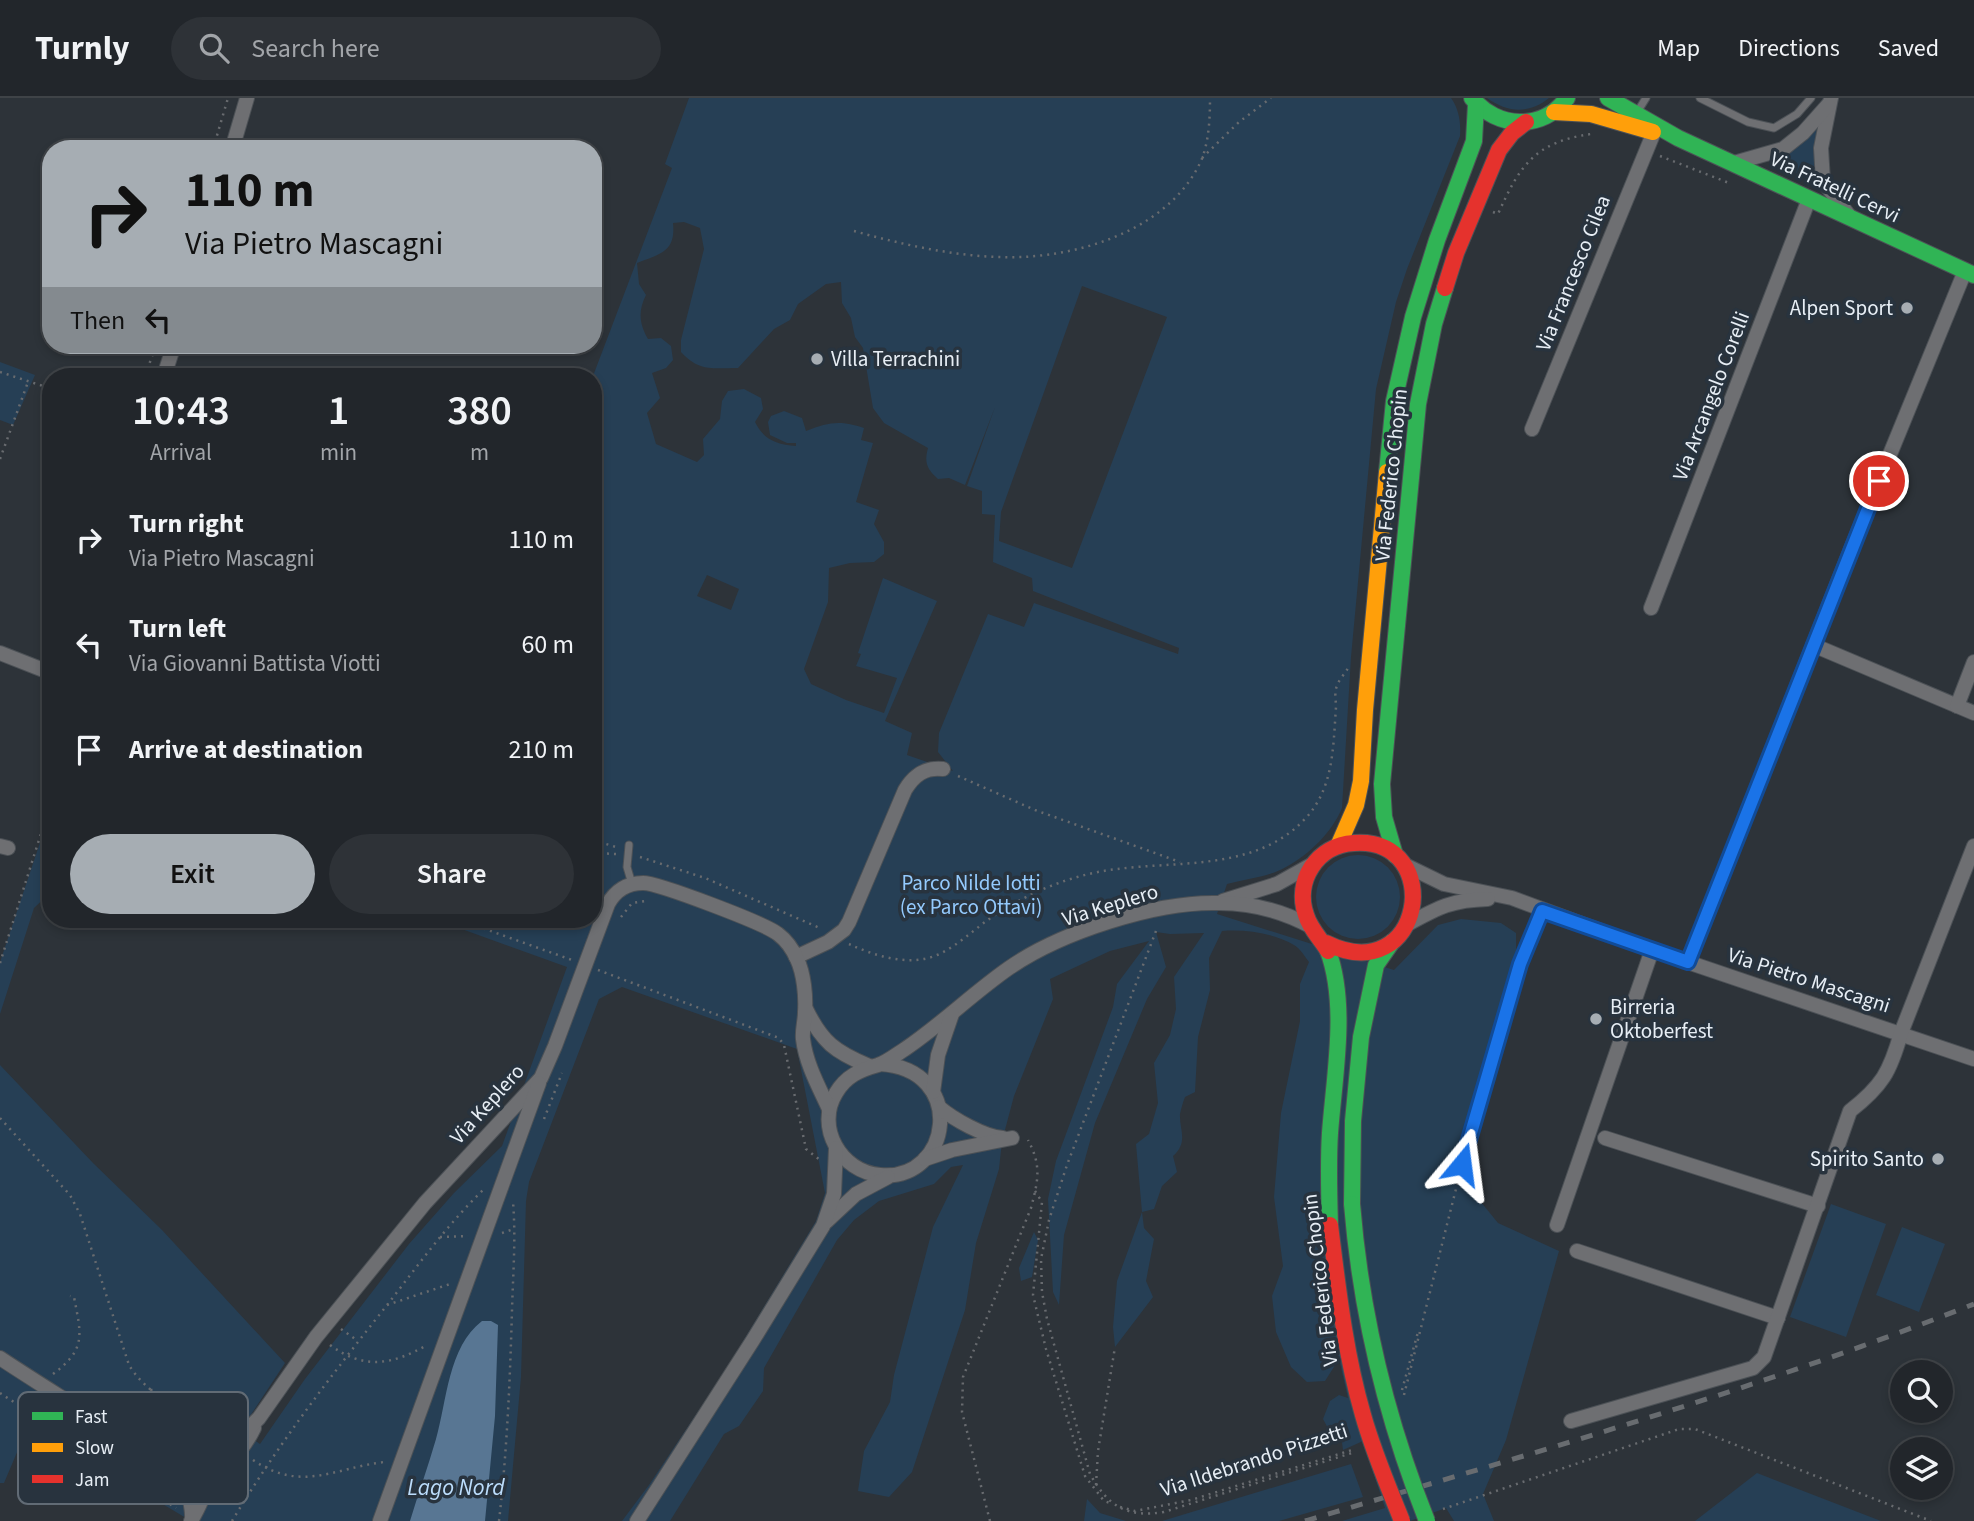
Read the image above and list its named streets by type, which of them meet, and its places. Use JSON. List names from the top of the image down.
{
  "streets": {
    "main road": ["Via Fratelli Cervi", "Via Federico Chopin"],
    "street": [
      "Via Francesco Cilea",
      "Via Arcangelo Corelli",
      "Via Keplero",
      "Via Pietro Mascagni"
    ],
    "path": ["Via Ildebrando Pizzetti"]
  },
  "crossings": [
    ["Via Fratelli Cervi", "Via Francesco Cilea"],
    ["Via Fratelli Cervi", "Via Arcangelo Corelli"],
    ["Via Fratelli Cervi", "Via Federico Chopin"],
    ["Via Federico Chopin", "Via Pietro Mascagni"]
  ],
  "water": ["Lago Nord"],
  "parks": ["Parco Nilde Iotti (ex Parco Ottavi)"],
  "places": [
    "Alpen Sport",
    "Villa Terrachini",
    "Birreria Oktoberfest",
    "Spirito Santo"
  ],
  "legend": ["Fast", "Slow", "Jam"],
  "page": {
    "header": "Turnly",
    "search": "Search here",
    "nav": ["Map", "Directions", "Saved"],
    "turn": ["110 m", "Via Pietro Mascagni"],
    "then": "Then",
    "eta": [
      "10:43",
      "Arrival",
      "1",
      "min",
      "380",
      "m"
    ],
    "list": [
      {
        "name": "Turn right",
        "note": "Via Pietro Mascagni",
        "value": "110 m"
      },
      {
        "name": "Turn left",
        "note": "Via Giovanni Battista Viotti",
        "value": "60 m"
      },
      {
        "name": "Arrive at destination",
        "value": "210 m"
      }
    ],
    "buttons": ["Exit", "Share"]
  }
}
